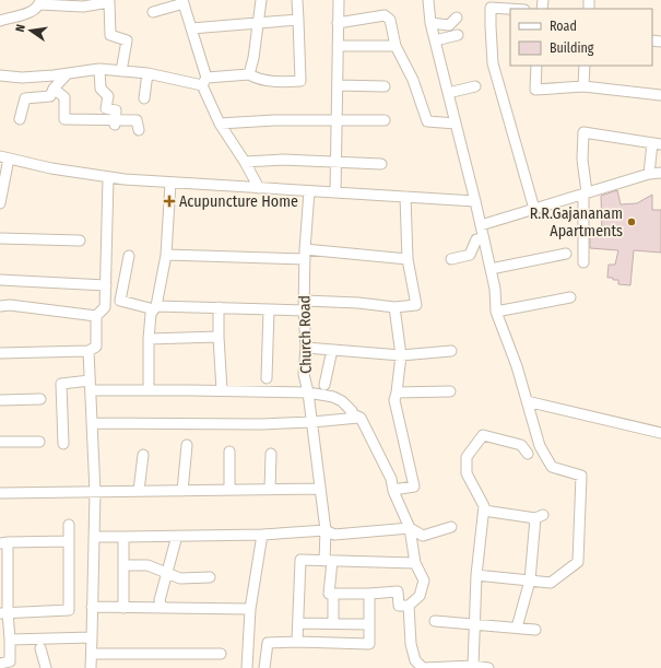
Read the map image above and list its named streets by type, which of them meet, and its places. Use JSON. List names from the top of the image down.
{
  "streets": {
    "street": ["Church Road"]
  },
  "places": {
    "health": ["Acupuncture Home"],
    "other": ["R.R.Gajananam Apartments"]
  },
  "legend": ["Road", "Building"],
  "north": "left"
}
